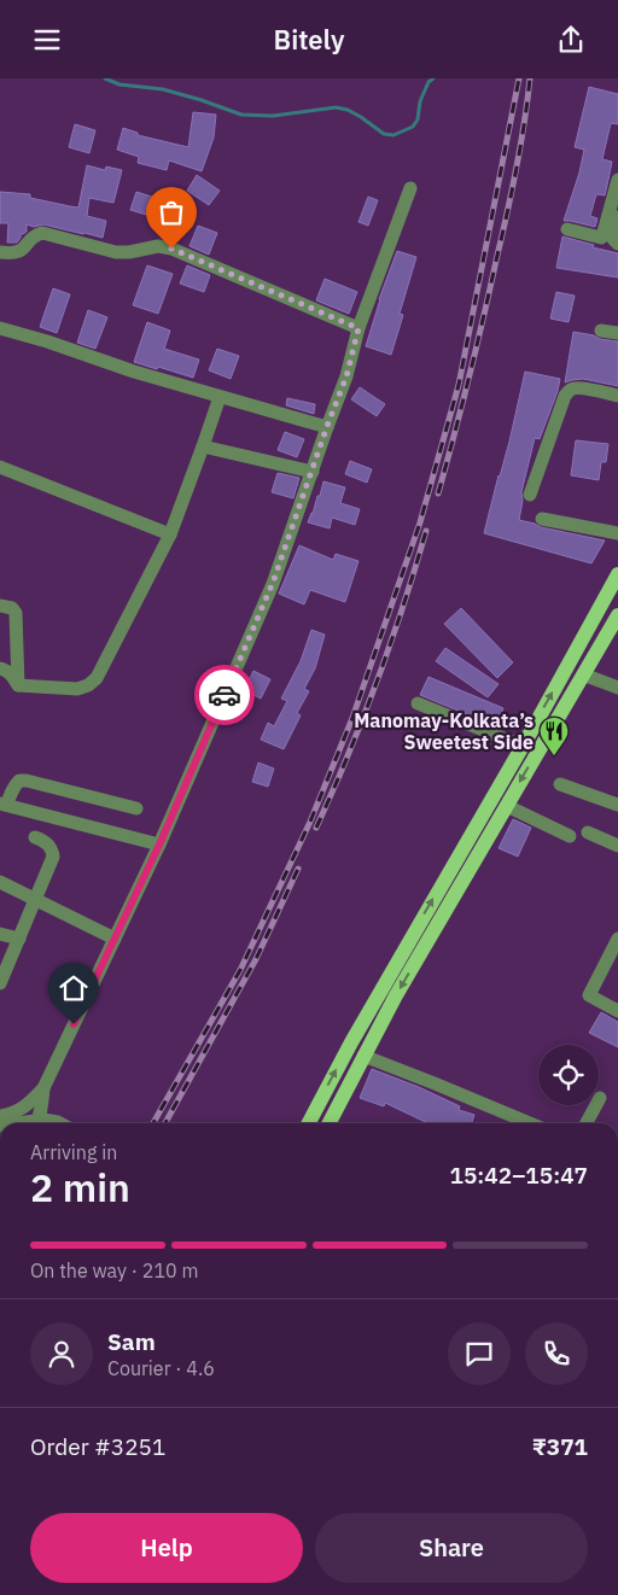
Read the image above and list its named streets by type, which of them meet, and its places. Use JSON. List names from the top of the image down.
{
  "places": {
    "restaurant": ["Manomay-Kolkata’s Sweetest Side"]
  },
  "page": {
    "header": "Bitely",
    "heading": ["2 min", "Arriving in", "15:42–15:47"],
    "panel": [
      "Sam",
      "Courier · 4.6",
      "Order #3251",
      "₹371"
    ],
    "bar": "On the way · 210 m",
    "buttons": ["Help", "Share"]
  }
}
